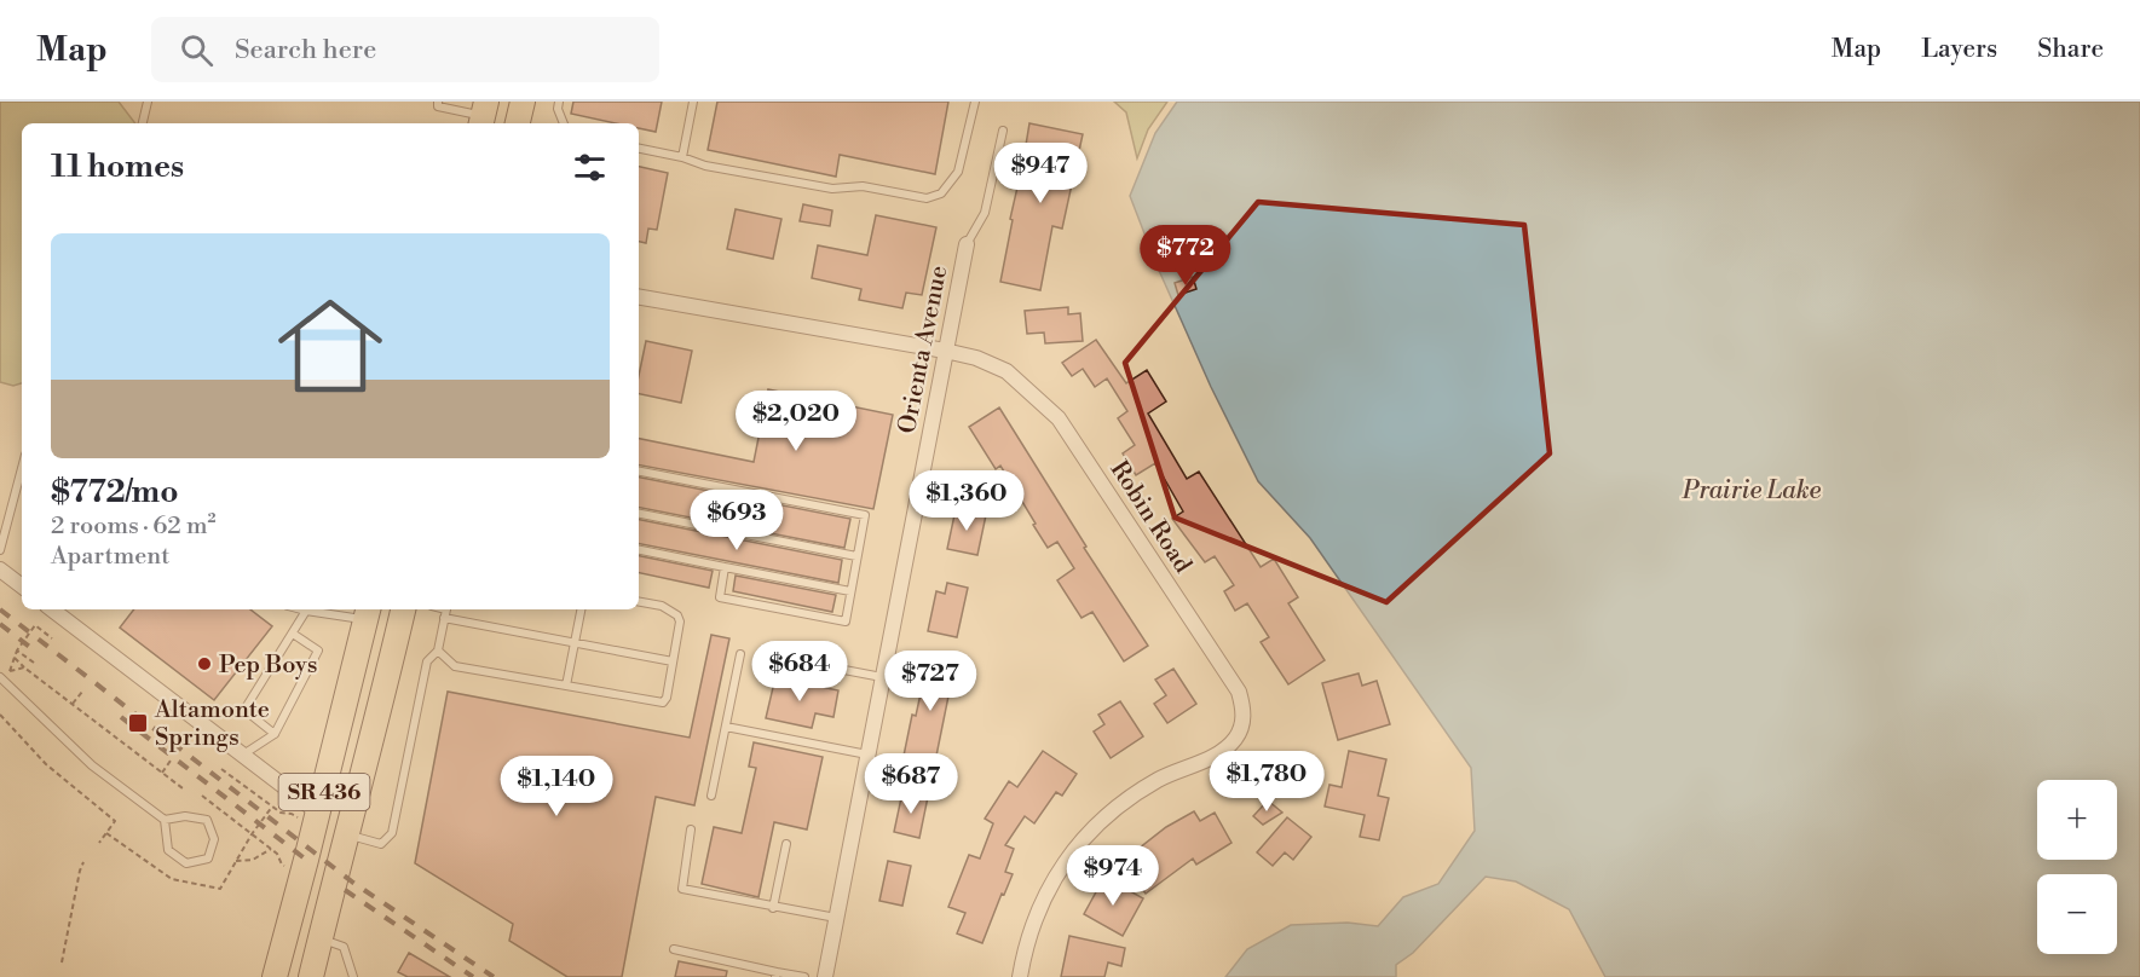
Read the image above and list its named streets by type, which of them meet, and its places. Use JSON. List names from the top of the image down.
{
  "streets": {
    "main road": ["SR 436"],
    "street": ["Orienta Avenue", "Robin Road"]
  },
  "crossings": [
    ["Orienta Avenue", "Robin Road"]
  ],
  "water": ["Prairie Lake"],
  "places": {
    "other": ["Pep Boys"],
    "transit": ["Altamonte Springs"]
  },
  "page": {
    "header": "Map",
    "search": "Search here",
    "nav": ["Map", "Layers", "Share"],
    "heading": "11 homes",
    "price": [
      "$947",
      "$772",
      "$2,020",
      "$1,360",
      "$693",
      "$684",
      "$727",
      "$1,780",
      "$687",
      "$1,140",
      "$974"
    ],
    "list": [
      {
        "name": "$772/mo",
        "note": "2 rooms · 62 m² · Apartment"
      }
    ],
    "map_buttons": ["+", "−"]
  }
}
